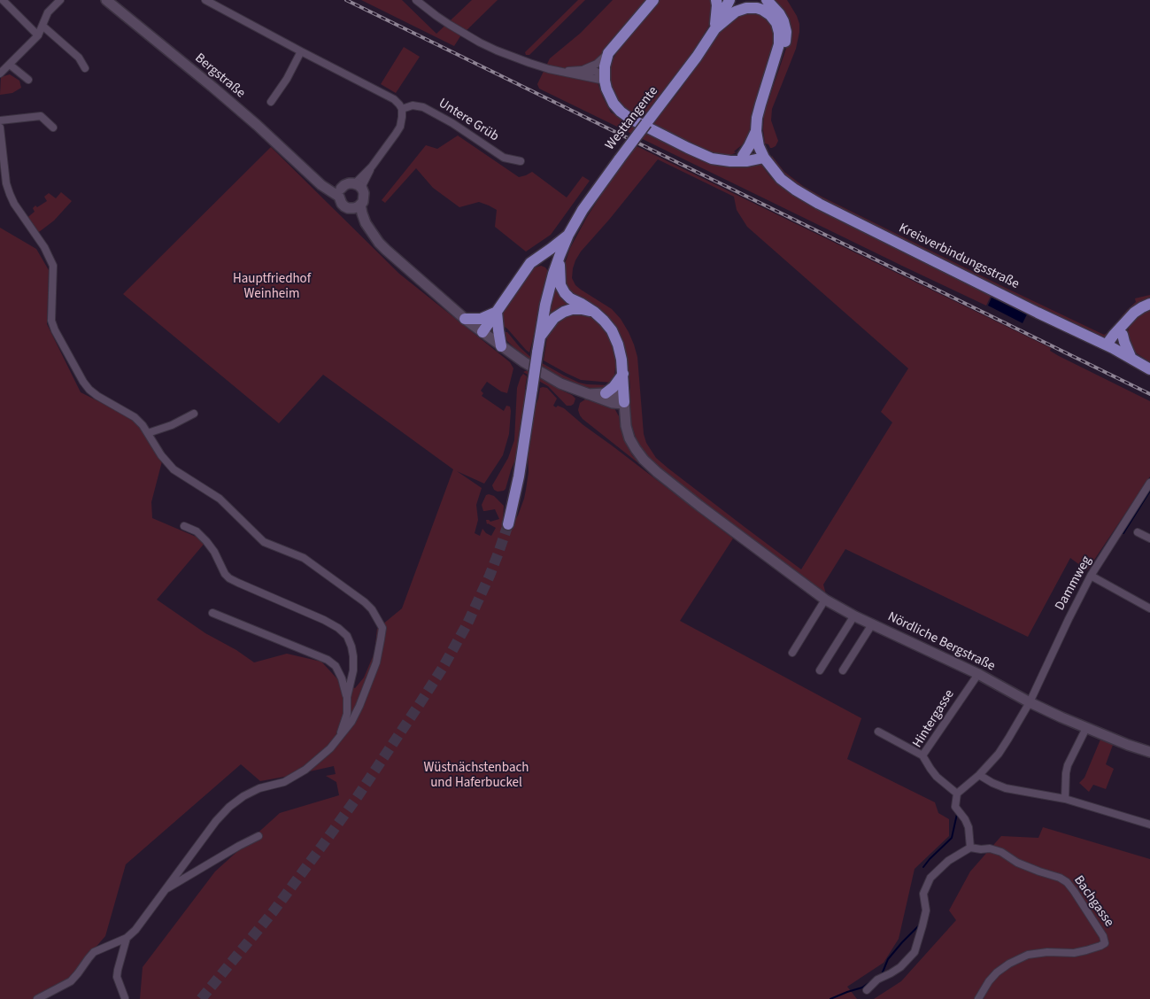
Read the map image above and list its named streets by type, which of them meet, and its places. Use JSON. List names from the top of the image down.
{
  "streets": {
    "main road": [
      "Bergstraße",
      "Westtangente",
      "Kreisverbindungsstraße",
      "Nördliche Bergstraße"
    ],
    "street": [
      "Untere Grüb",
      "Dammweg",
      "Hintergasse",
      "Bachgasse"
    ]
  },
  "crossings": [
    ["Dammweg", "Nördliche Bergstraße"],
    ["Nördliche Bergstraße", "Hintergasse"]
  ],
  "parks": ["Hauptfriedhof Weinheim", "Wüstnächstenbach und Haferbuckel"]
}
